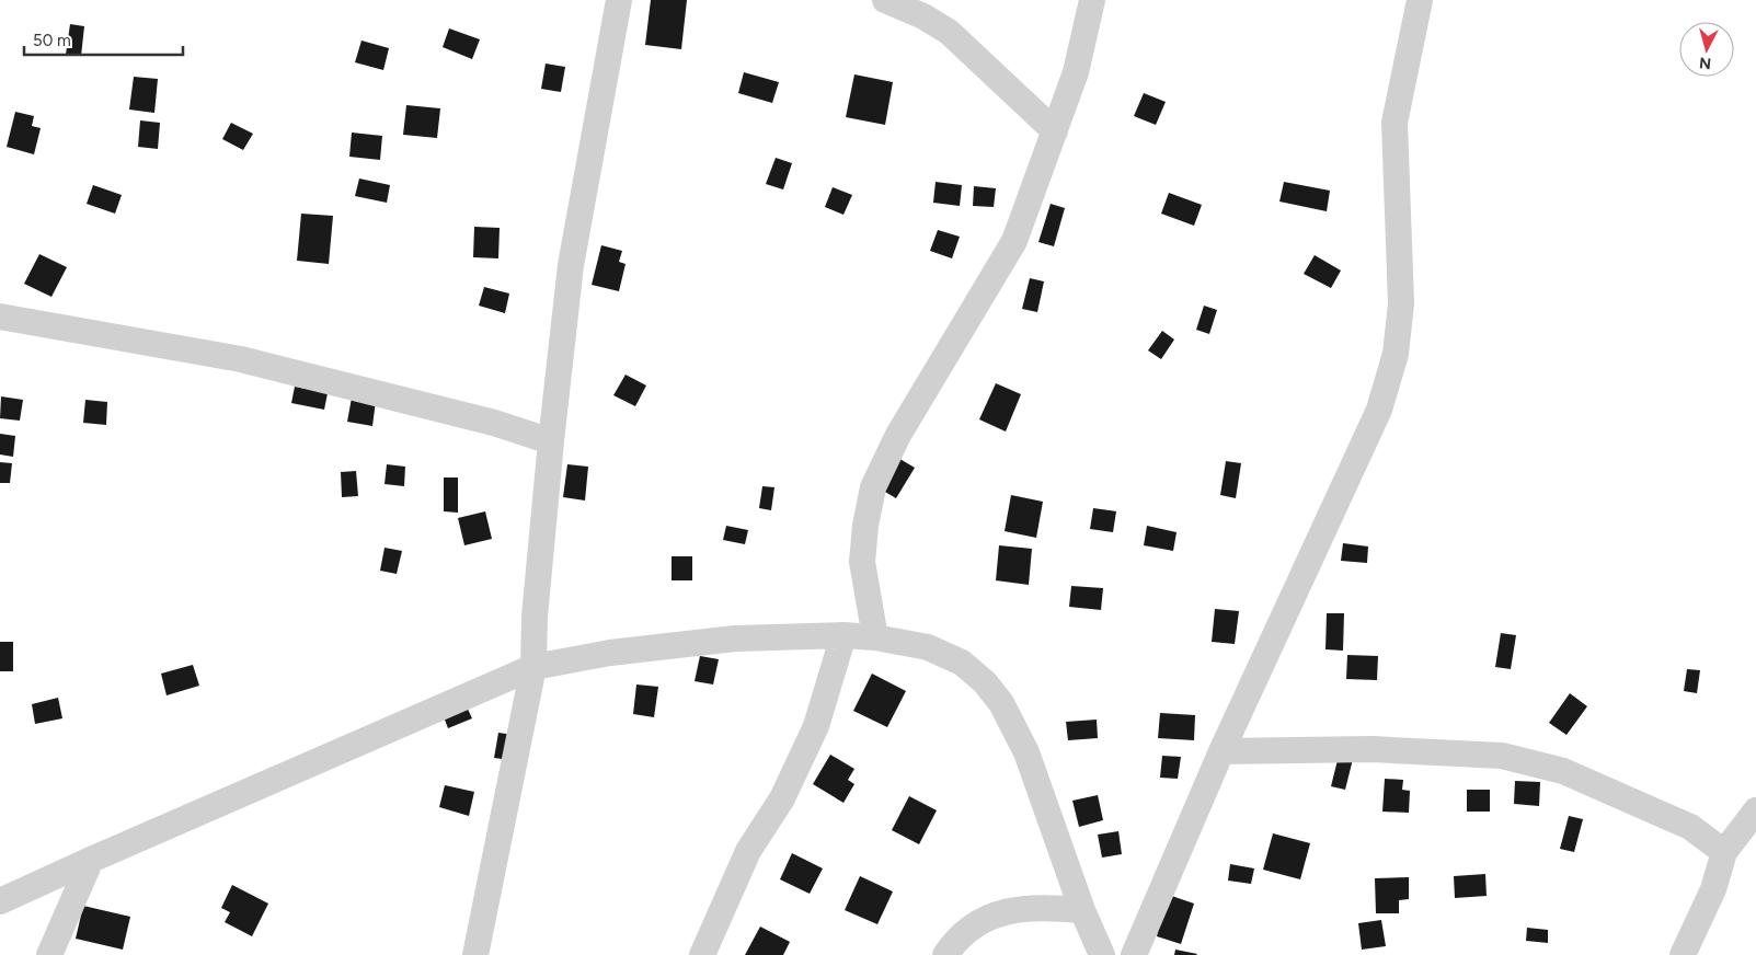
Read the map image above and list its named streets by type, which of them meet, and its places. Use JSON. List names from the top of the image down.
{
  "scale_bar": "50 m",
  "north": "bottom"
}
